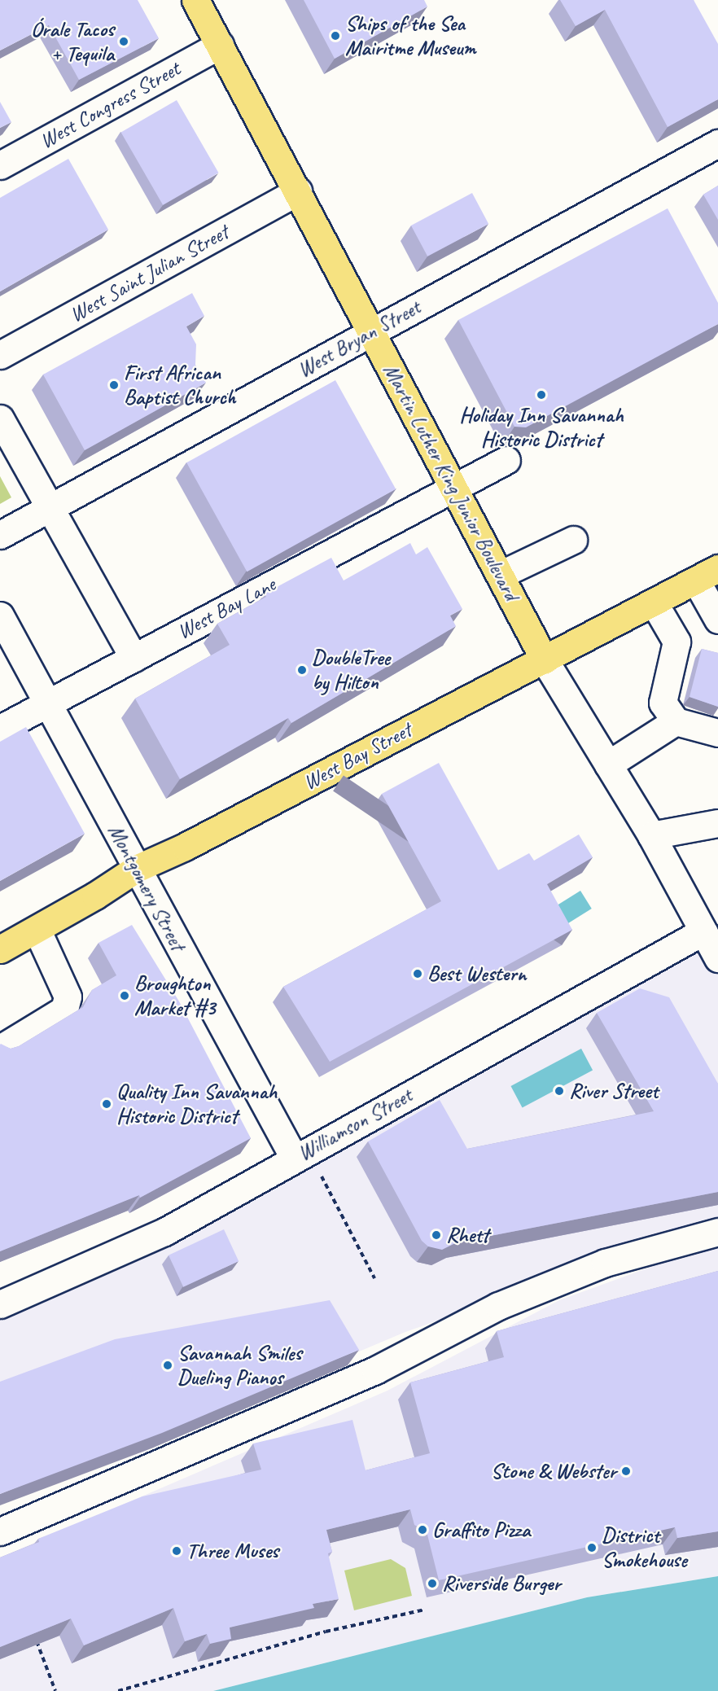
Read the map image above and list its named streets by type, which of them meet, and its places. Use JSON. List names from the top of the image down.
{
  "streets": {
    "main road": ["Martin Luther King Junior Boulevard", "West Bay Street"],
    "street": [
      "West Congress Street",
      "West Saint Julian Street",
      "West Bryan Street",
      "West Bay Lane",
      "Montgomery Street",
      "Williamson Street"
    ]
  },
  "crossings": [
    ["West Congress Street", "Martin Luther King Junior Boulevard"],
    ["West Saint Julian Street", "Martin Luther King Junior Boulevard"],
    ["West Bryan Street", "Martin Luther King Junior Boulevard"],
    ["Martin Luther King Junior Boulevard", "West Bay Lane"],
    ["Martin Luther King Junior Boulevard", "West Bay Street"],
    ["Martin Luther King Junior Boulevard", "Williamson Street"],
    ["West Bay Lane", "Montgomery Street"],
    ["West Bay Street", "Montgomery Street"],
    ["Montgomery Street", "Williamson Street"]
  ],
  "places": [
    "Ships of the Sea Mairitme Museum",
    "Órale Tacos + Tequila",
    "First African Baptist Church",
    "Holiday Inn Savannah Historic District",
    "DoubleTree by Hilton",
    "Best Western",
    "Broughton Market #3",
    "River Street",
    "Quality Inn Savannah Historic District",
    "Rhett",
    "Savannah Smiles Dueling Pianos",
    "Stone & Webster",
    "Graffito Pizza",
    "District Smokehouse",
    "Three Muses",
    "Riverside Burger"
  ]
}
